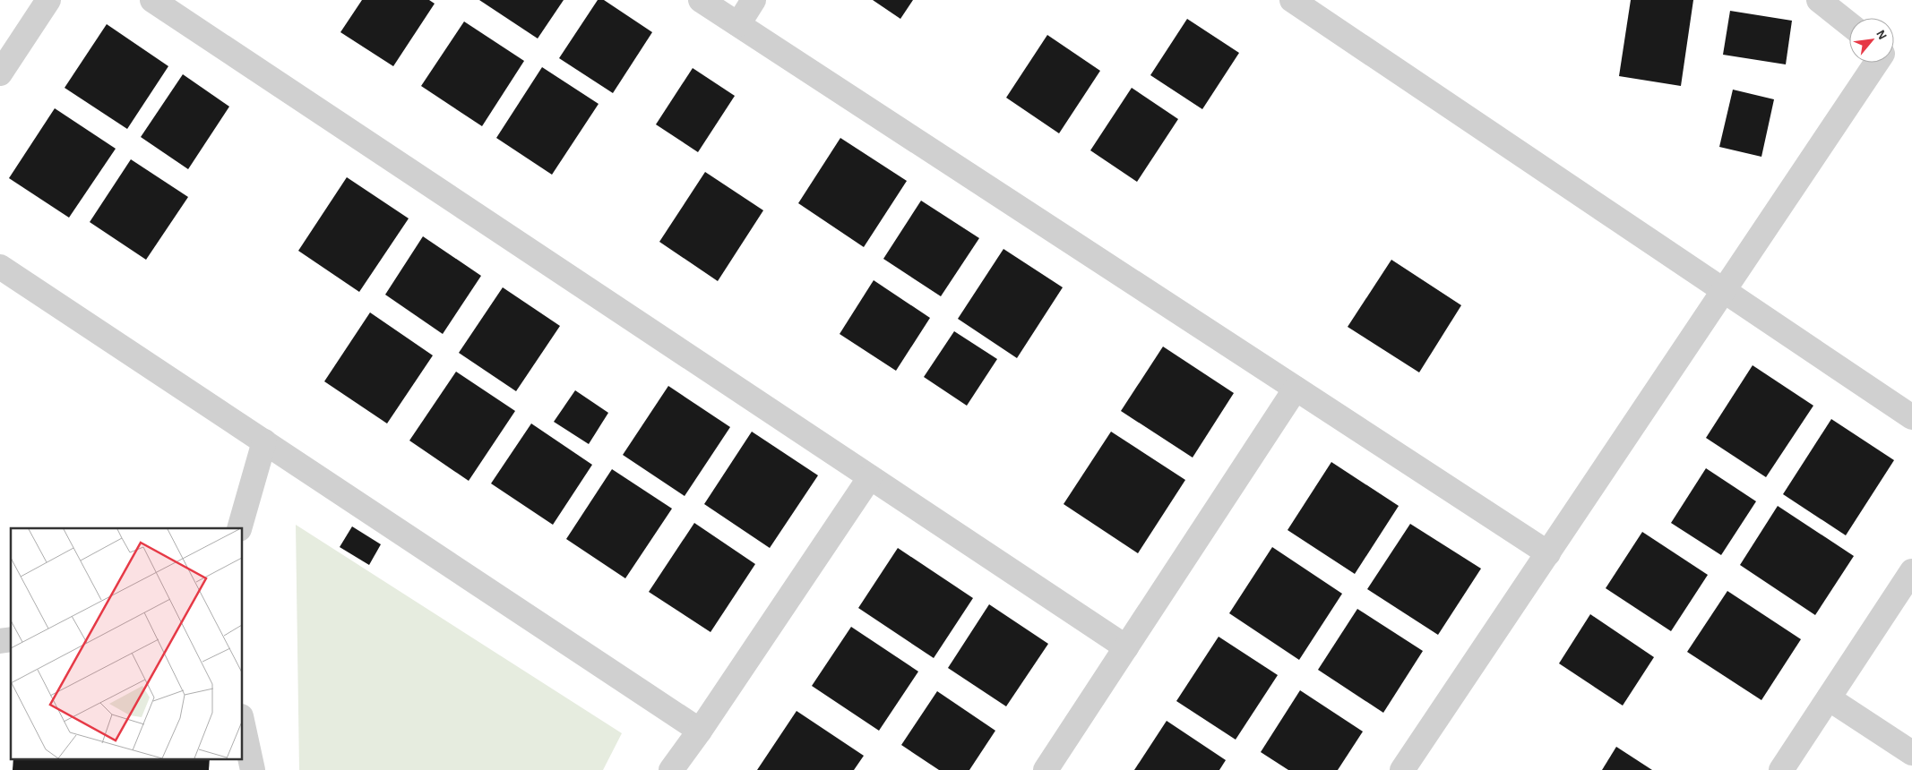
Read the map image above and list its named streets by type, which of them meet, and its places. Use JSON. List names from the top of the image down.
{
  "north": "top right"
}
